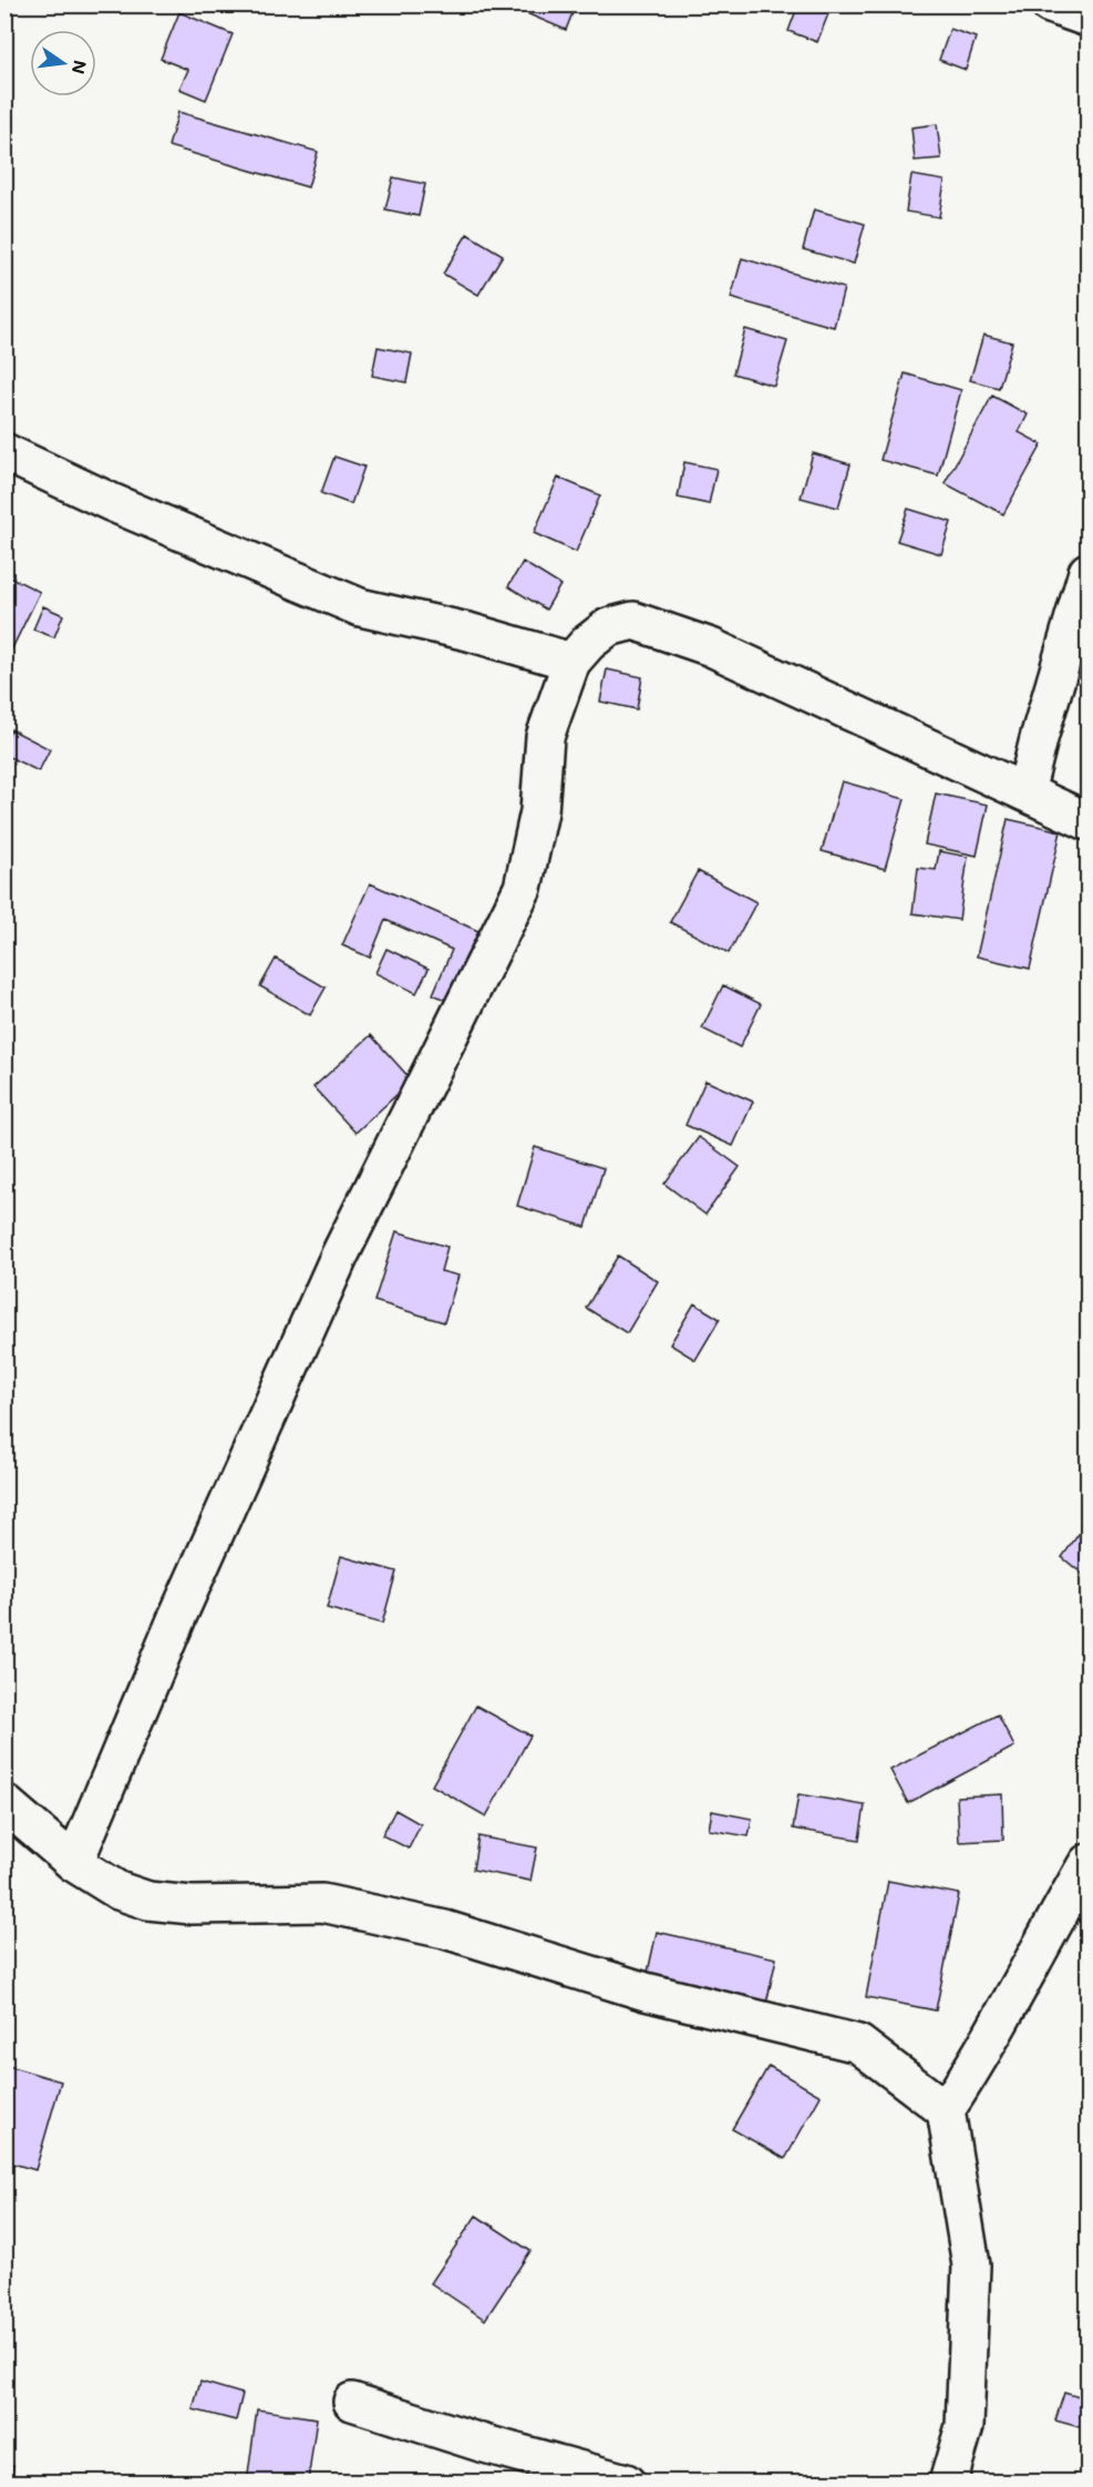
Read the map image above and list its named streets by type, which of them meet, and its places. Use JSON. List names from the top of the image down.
{
  "north": "right"
}
